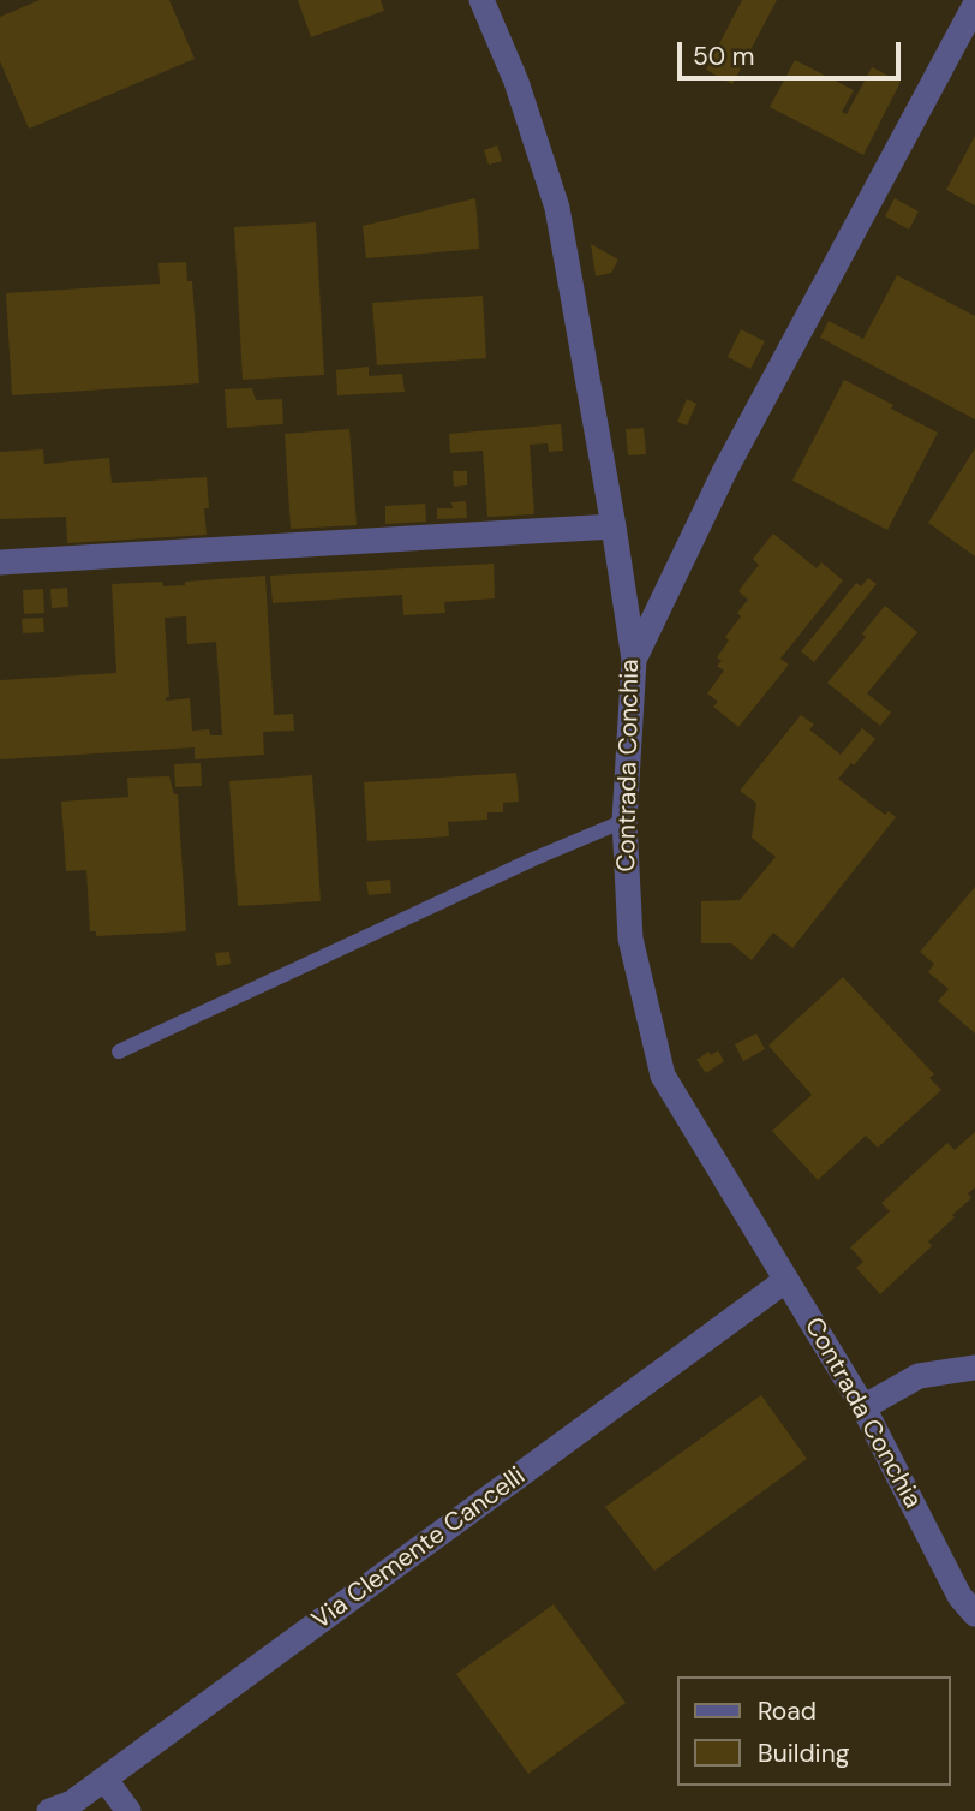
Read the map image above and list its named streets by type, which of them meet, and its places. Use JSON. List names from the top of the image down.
{
  "streets": {
    "street": ["Contrada Conchia", "Via Clemente Cancelli"]
  },
  "crossings": [
    ["Contrada Conchia", "Via Clemente Cancelli"]
  ],
  "legend": ["Road", "Building"],
  "scale_bar": "50 m"
}
